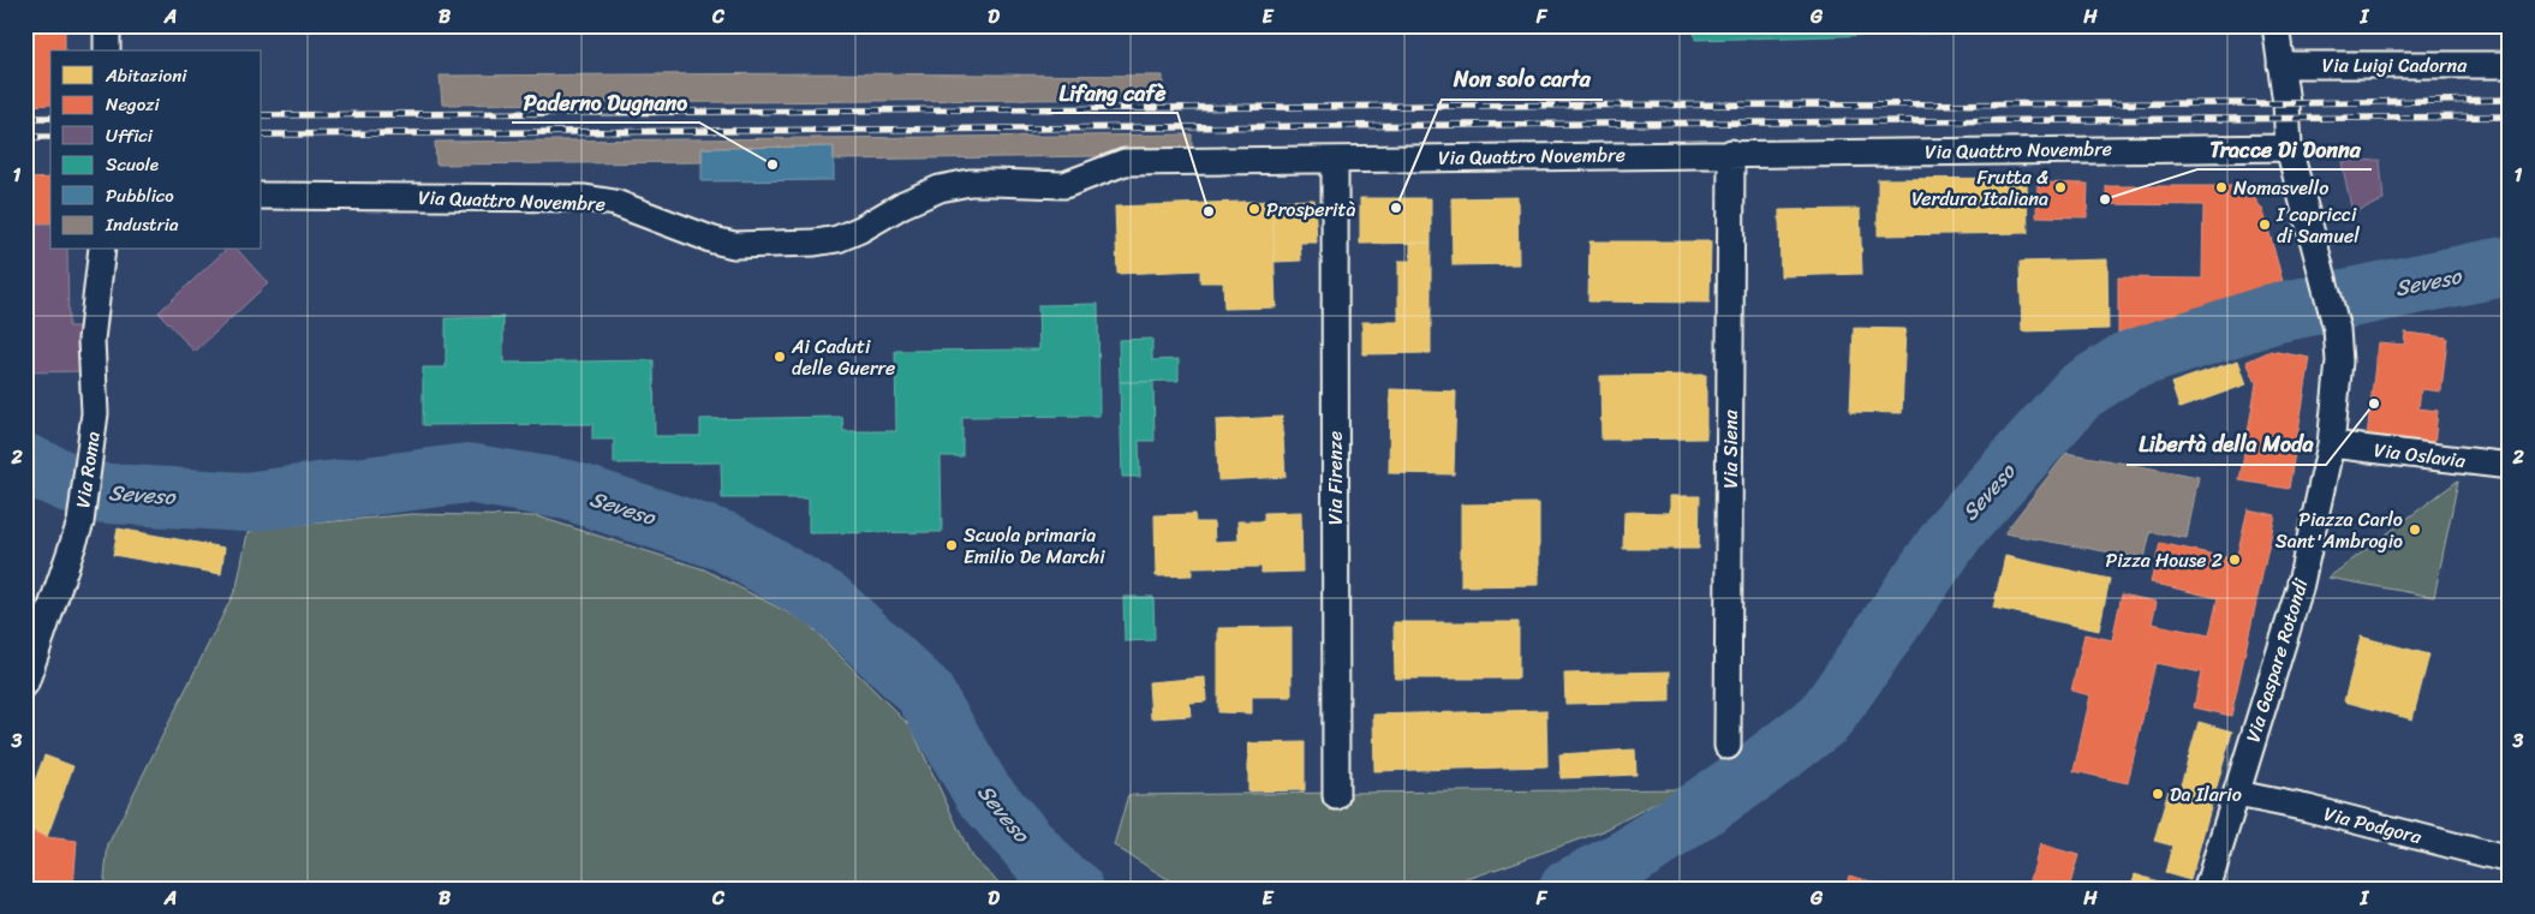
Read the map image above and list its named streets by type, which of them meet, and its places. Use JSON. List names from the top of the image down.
{
  "streets": {
    "street": [
      "Via Luigi Cadorna",
      "Via Quattro Novembre",
      "Via Siena",
      "Via Oslavia",
      "Via Roma",
      "Via Firenze",
      "Via Gaspare Rotondi",
      "Via Podgora"
    ]
  },
  "crossings": [
    ["Via Luigi Cadorna", "Via Gaspare Rotondi"],
    ["Via Quattro Novembre", "Via Siena"],
    ["Via Quattro Novembre", "Via Firenze"],
    ["Via Quattro Novembre", "Via Gaspare Rotondi"],
    ["Via Oslavia", "Via Gaspare Rotondi"],
    ["Via Gaspare Rotondi", "Via Podgora"]
  ],
  "water": ["Seveso"],
  "places": [
    "Paderno Dugnano",
    "Frutta & Verdura Italiana",
    "Nomasvello",
    "Tracce Di Donna",
    "Non solo carta",
    "Prosperità",
    "Lifang cafè",
    "I capricci di Samuel",
    "Ai Caduti delle Guerre",
    "Libertà della Moda",
    "Piazza Carlo Sant'Ambrogio",
    "Scuola primaria Emilio De Marchi",
    "Pizza House 2",
    "Da Ilario"
  ],
  "legend": [
    "Abitazioni",
    "Negozi",
    "Uffici",
    "Scuole",
    "Pubblico",
    "Industria"
  ],
  "grid": {
    "columns": [
      "A",
      "B",
      "C",
      "D",
      "E",
      "F",
      "G",
      "H",
      "I"
    ],
    "rows": ["1", "2", "3"]
  }
}
